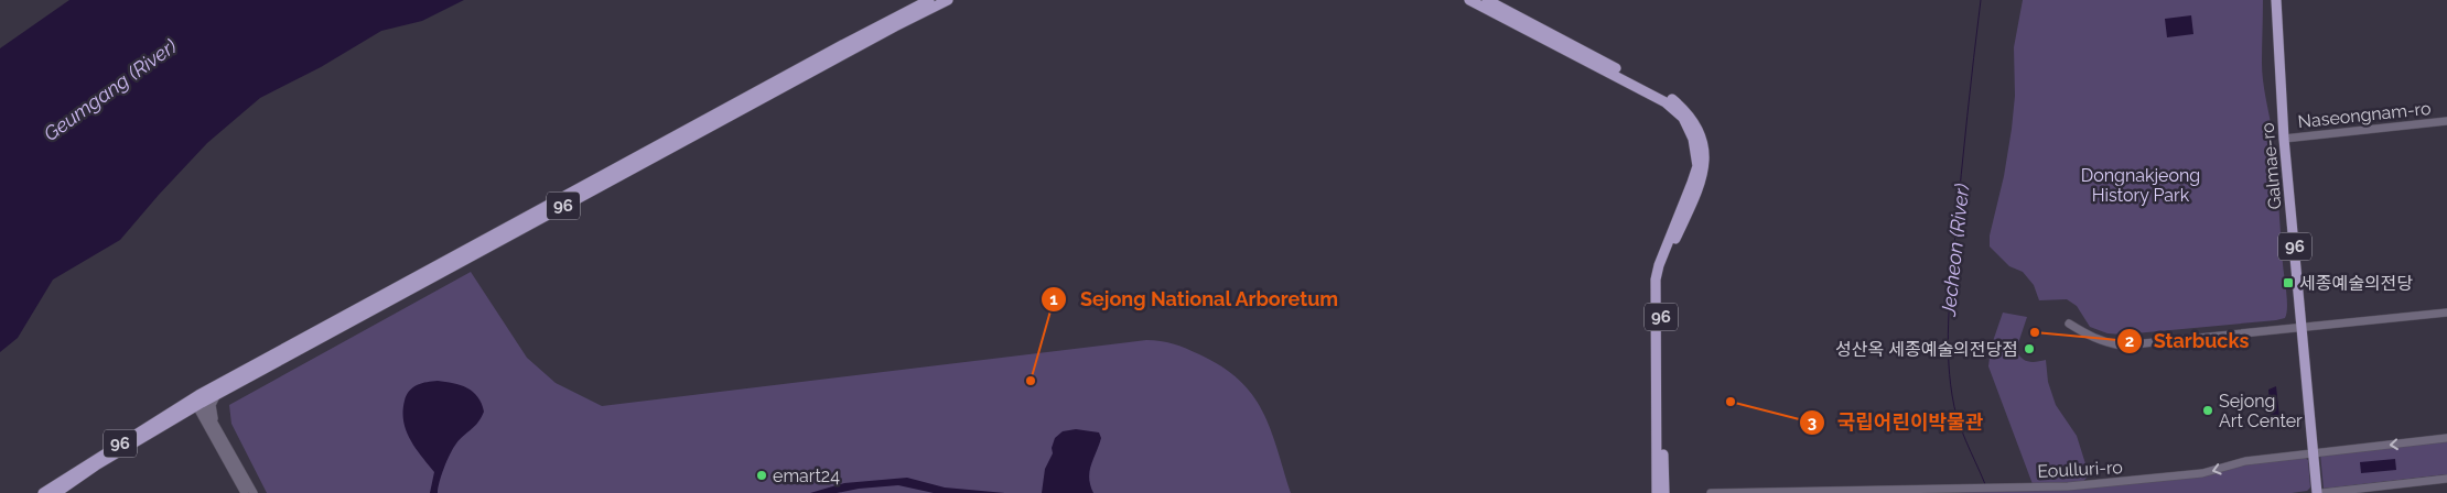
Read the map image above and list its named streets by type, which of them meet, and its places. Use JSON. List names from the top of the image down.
{
  "streets": {
    "main road": ["Galmae-ro", "96"],
    "street": ["Naseongnam-ro", "Eoulluri-ro"]
  },
  "crossings": [
    ["Naseongnam-ro", "Galmae-ro"],
    ["Galmae-ro", "Eoulluri-ro"]
  ],
  "one_way": ["Eoulluri-ro"],
  "water": ["Geumgang (River)", "Jecheon (River)"],
  "parks": ["Dongnakjeong History Park"],
  "places": {
    "transit": ["세종예술의전당"],
    "other": [
      "Starbucks",
      "성산옥 세종예술의전당점",
      "Sejong National Arboretum",
      "국립어린이박물관",
      "Sejong Art Center",
      "emart24"
    ]
  }
}
